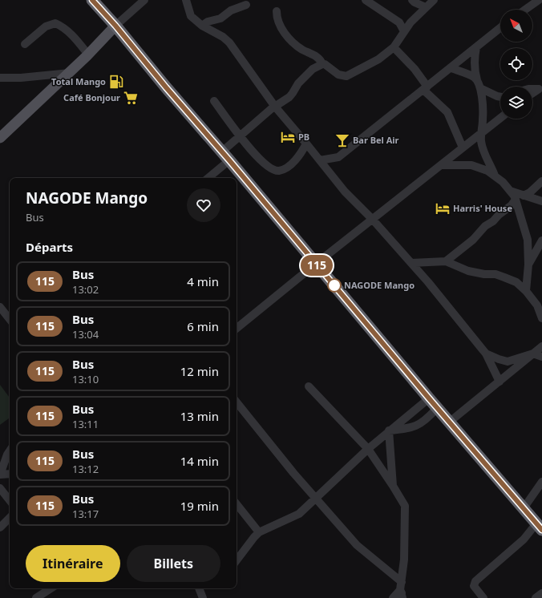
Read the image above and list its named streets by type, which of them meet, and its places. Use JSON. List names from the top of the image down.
{
  "places": {
    "fuel station": ["Total Mango"],
    "supermarket": ["Café Bonjour"],
    "hotel": ["PB", "Harris' House"],
    "bar": ["Bar Bel Air"],
    "other": ["NAGODE Mango"]
  },
  "lines": ["bus line 115"],
  "north": "top left",
  "page": {
    "on_map": "115",
    "heading": [
      ["NAGODE Mango", "Bus"],
      "Départs"
    ],
    "list": [
      {
        "mark": "115",
        "name": "Bus",
        "note": "13:02",
        "value": "4 min"
      },
      {
        "mark": "115",
        "name": "Bus",
        "note": "13:04",
        "value": "6 min"
      },
      {
        "mark": "115",
        "name": "Bus",
        "note": "13:10",
        "value": "12 min"
      },
      {
        "mark": "115",
        "name": "Bus",
        "note": "13:11",
        "value": "13 min"
      },
      {
        "mark": "115",
        "name": "Bus",
        "note": "13:12",
        "value": "14 min"
      },
      {
        "mark": "115",
        "name": "Bus",
        "note": "13:17",
        "value": "19 min"
      }
    ],
    "buttons": ["Itinéraire", "Billets"]
  }
}
